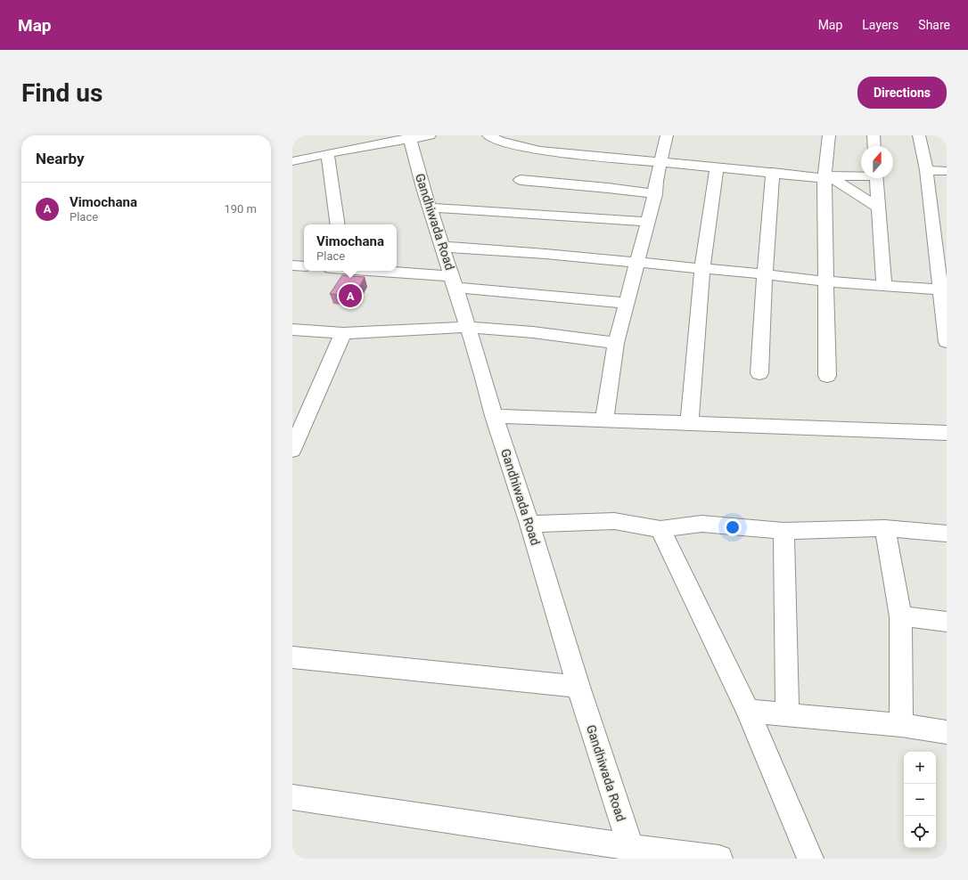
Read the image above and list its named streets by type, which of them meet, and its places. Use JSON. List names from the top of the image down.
{
  "streets": {
    "street": ["Gandhiwada Road"]
  },
  "north": "top",
  "page": {
    "header": "Map",
    "nav": ["Map", "Layers", "Share"],
    "buttons": "Directions",
    "title": "Find us",
    "heading": "Nearby",
    "list": [
      {
        "mark": "A",
        "name": "Vimochana",
        "note": "Place",
        "value": "190 m"
      }
    ],
    "popup": ["Vimochana", "Place"],
    "pins": "A",
    "map_buttons": ["+", "−"]
  }
}
